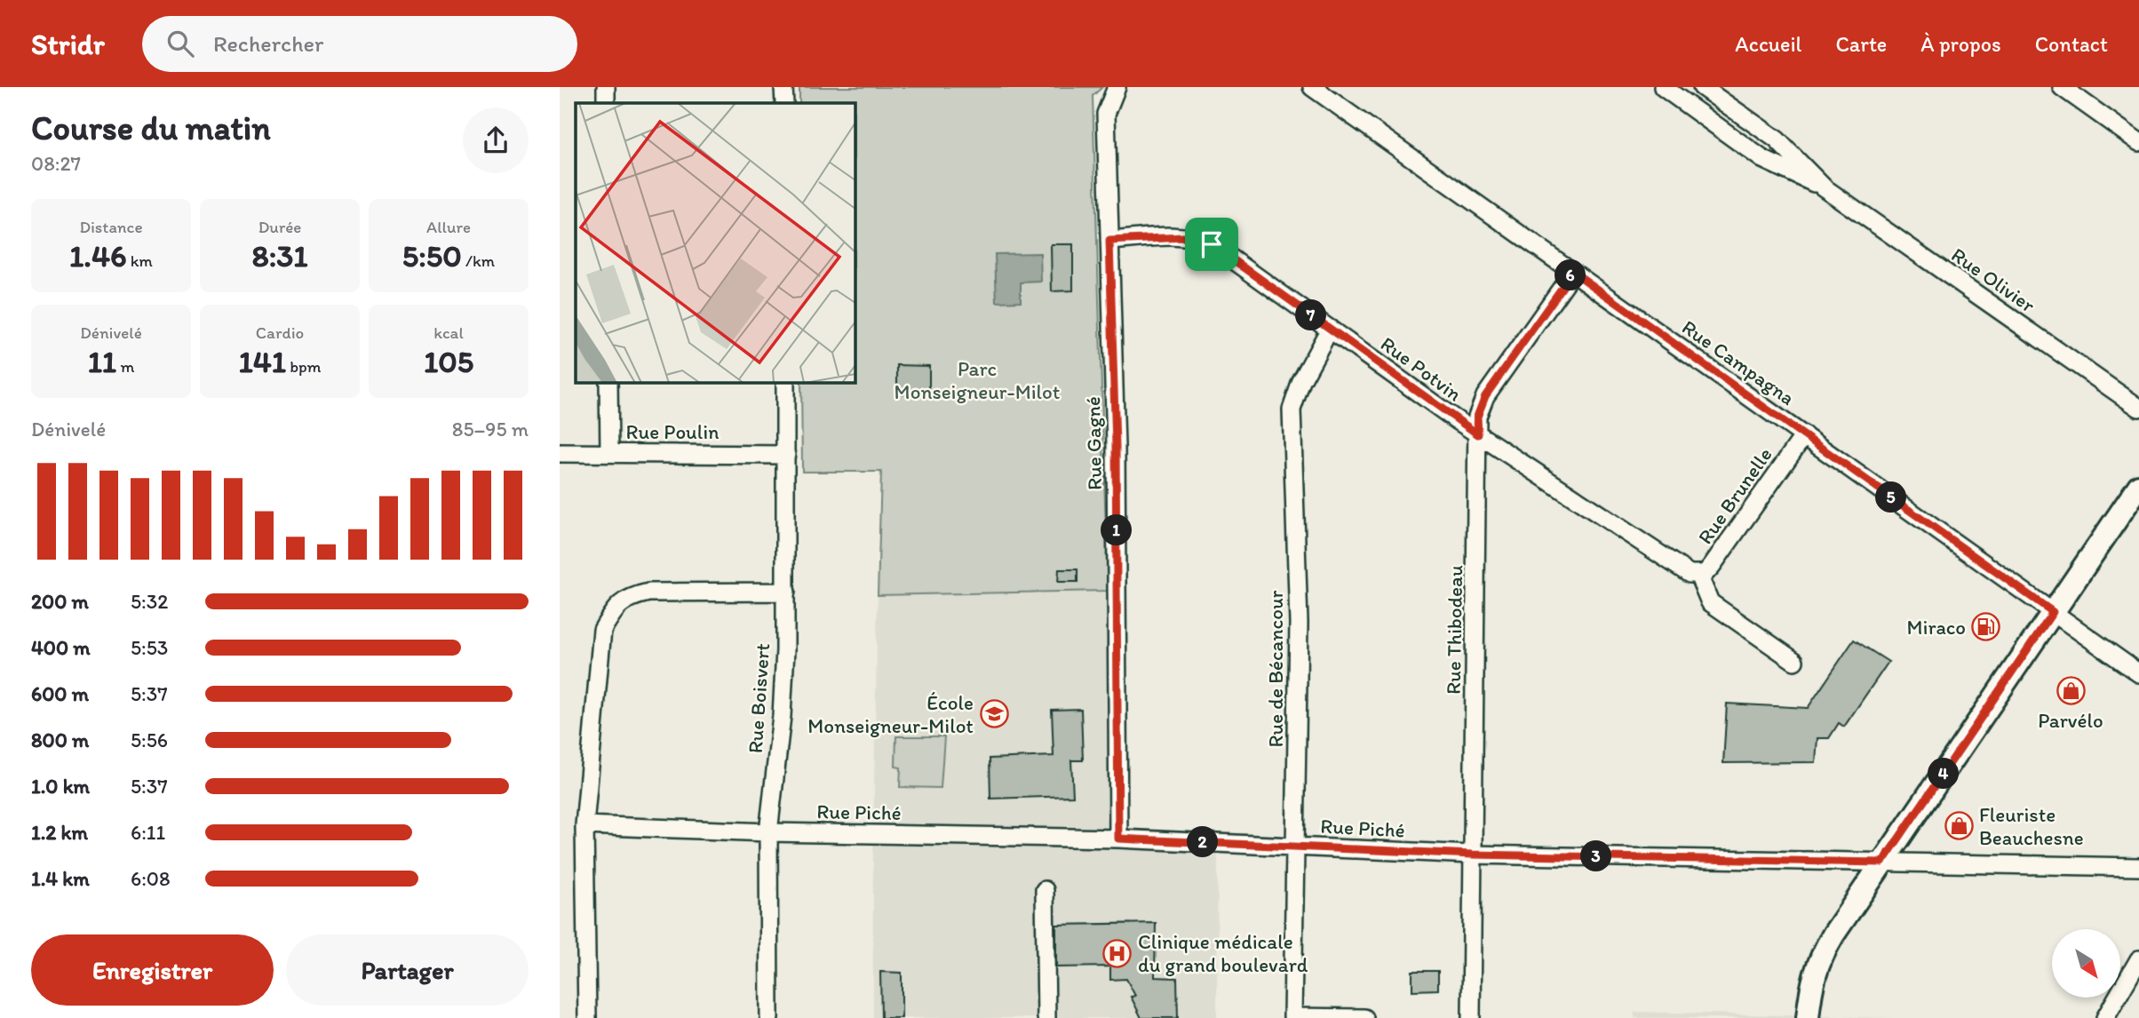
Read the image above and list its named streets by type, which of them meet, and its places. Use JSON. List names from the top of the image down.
{
  "streets": {
    "street": [
      "Rue Olivier",
      "Rue Campagna",
      "Rue Potvin",
      "Rue Poulin",
      "Rue Gagné",
      "Rue Brunelle",
      "Rue Thibodeau",
      "Rue de Bécancour",
      "Rue Boisvert",
      "Rue Piché"
    ]
  },
  "crossings": [
    ["Rue Campagna", "Rue Brunelle"],
    ["Rue Campagna", "Rue Thibodeau"],
    ["Rue Potvin", "Rue Gagné"],
    ["Rue Potvin", "Rue Brunelle"],
    ["Rue Potvin", "Rue Thibodeau"],
    ["Rue Potvin", "Rue de Bécancour"],
    ["Rue Poulin", "Rue Boisvert"],
    ["Rue Gagné", "Rue Piché"],
    ["Rue Thibodeau", "Rue Piché"],
    ["Rue de Bécancour", "Rue Piché"],
    ["Rue Boisvert", "Rue Piché"]
  ],
  "parks": ["Parc Monseigneur-Milot"],
  "places": {
    "fuel station": ["Miraco"],
    "shop": ["Parvélo", "Fleuriste Beauchesne"],
    "school or university": ["École Monseigneur-Milot"],
    "hospital": ["Clinique médicale du grand boulevard"]
  },
  "north": "bottom right",
  "page": {
    "header": "Stridr",
    "search": "Rechercher",
    "nav": [
      "Accueil",
      "Carte",
      "À propos",
      "Contact"
    ],
    "heading": ["Course du matin", "08:27"],
    "stats": [
      ["Distance", "1.46 km"],
      ["Durée", "8:31"],
      ["Allure", "5:50 /km"],
      ["Dénivelé", "11 m"],
      ["Cardio", "141 bpm"],
      ["kcal", "105"]
    ],
    "pins": [
      "6",
      "7",
      "5",
      "1",
      "4",
      "2",
      "3"
    ],
    "chart": ["Dénivelé", "85–95 m"],
    "list": [
      {
        "name": "200 m",
        "note": "5:32"
      },
      {
        "name": "400 m",
        "note": "5:53"
      },
      {
        "name": "600 m",
        "note": "5:37"
      },
      {
        "name": "800 m",
        "note": "5:56"
      },
      {
        "name": "1.0 km",
        "note": "5:37"
      },
      {
        "name": "1.2 km",
        "note": "6:11"
      },
      {
        "name": "1.4 km",
        "note": "6:08"
      }
    ],
    "buttons": ["Enregistrer", "Partager"]
  }
}
